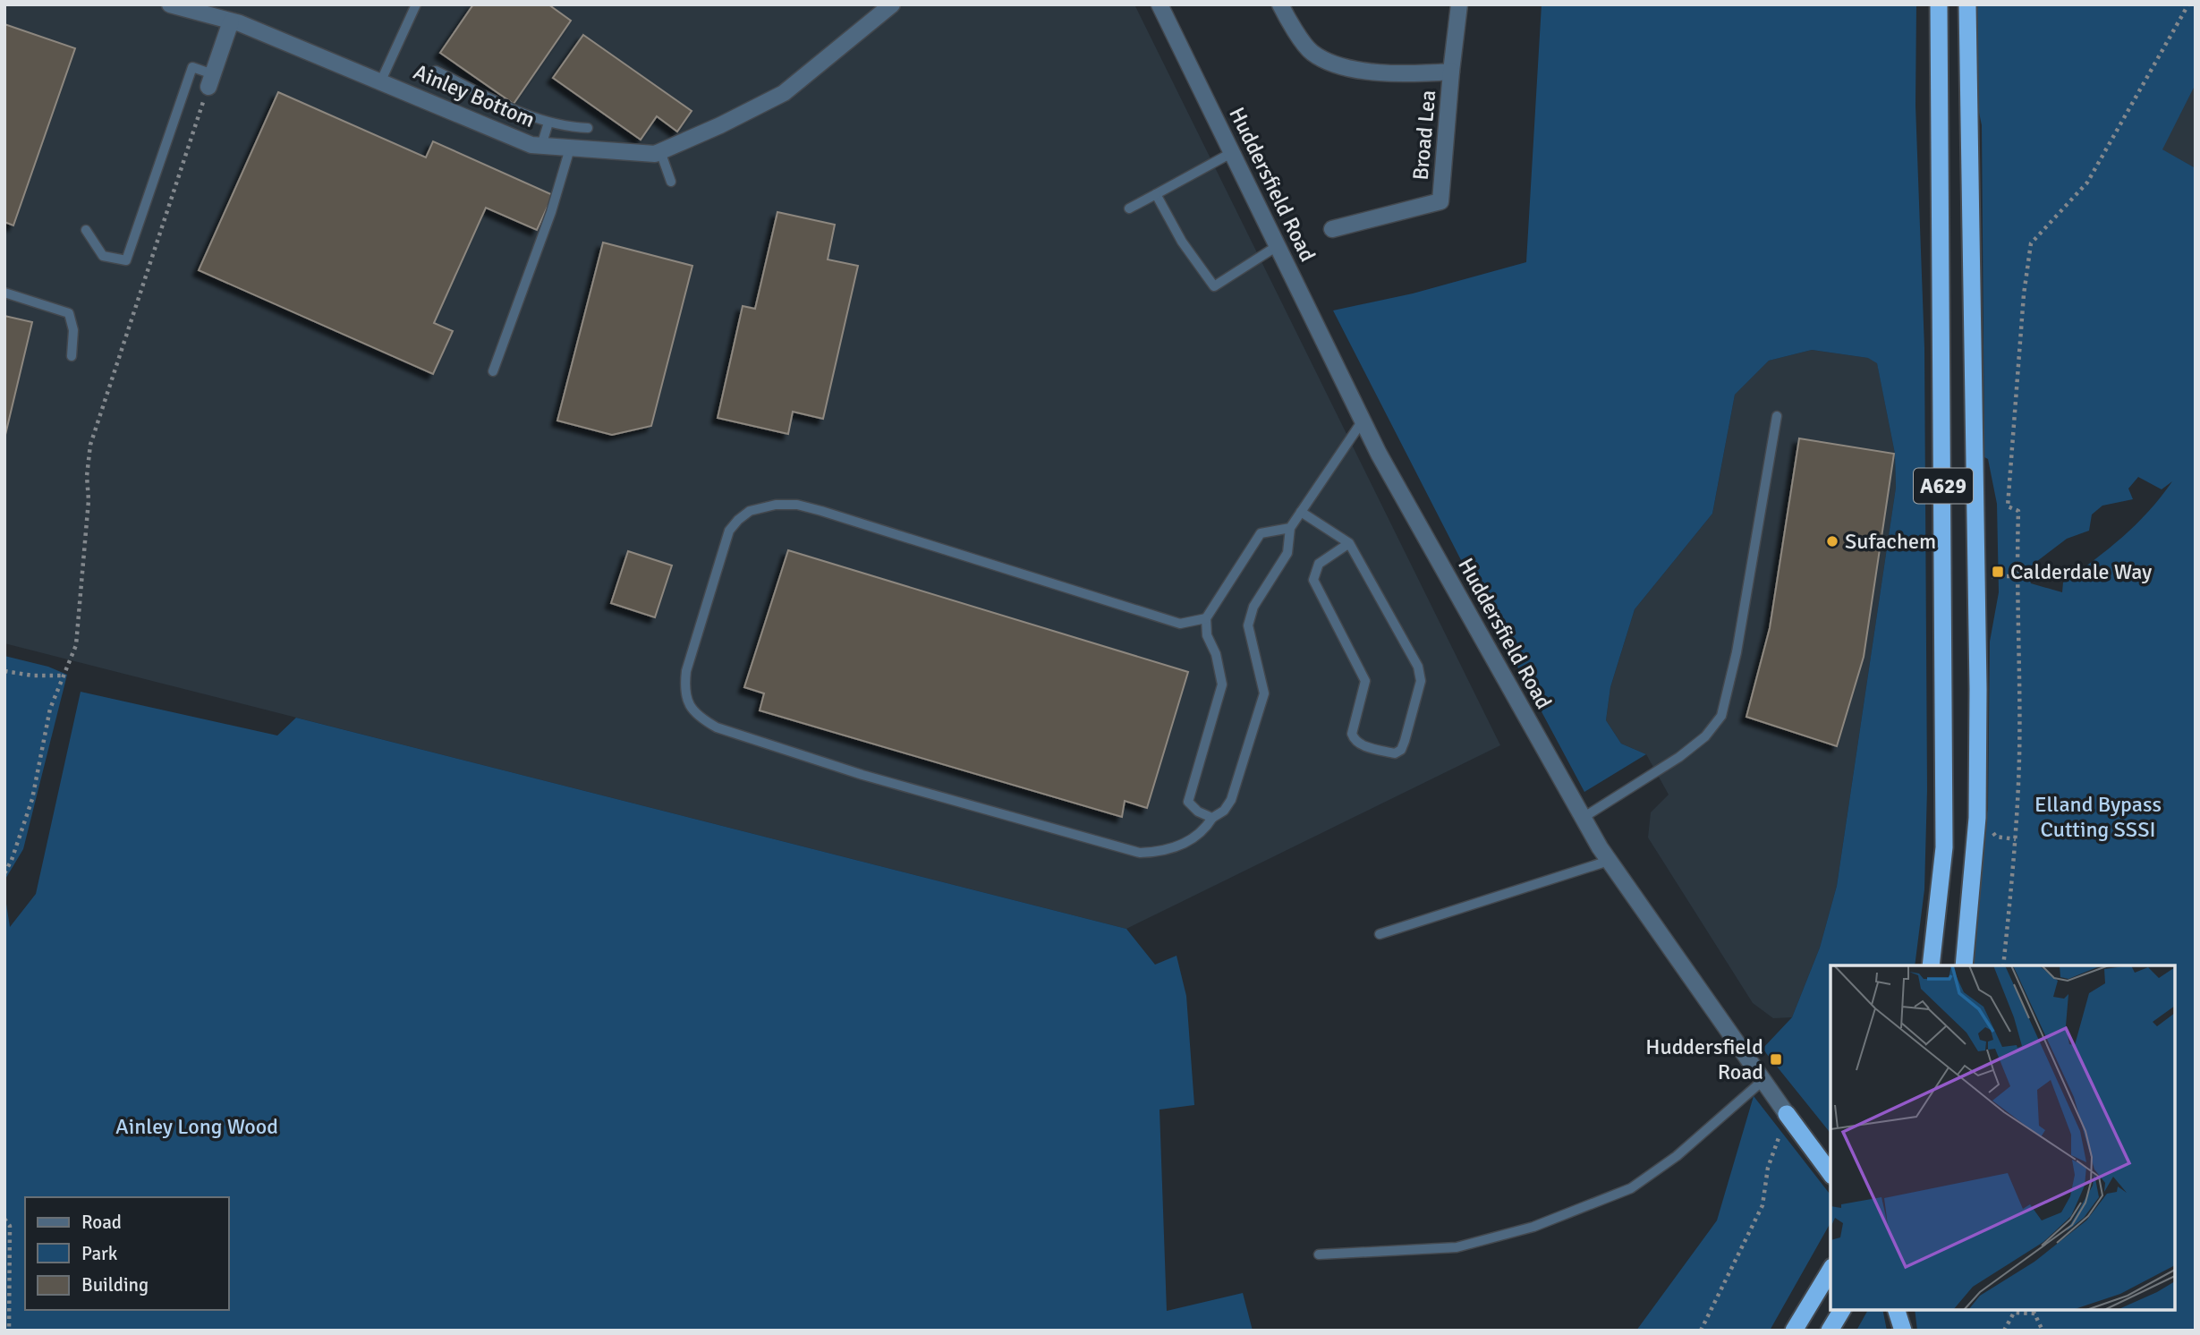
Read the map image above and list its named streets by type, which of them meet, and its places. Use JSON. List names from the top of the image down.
{
  "streets": {
    "highway": ["A629"],
    "street": ["Ainley Bottom", "Broad Lea", "Huddersfield Road"]
  },
  "parks": ["Elland Bypass Cutting SSSI", "Ainley Long Wood"],
  "places": {
    "other": ["Sufachem"],
    "transit": ["Calderdale Way", "Huddersfield Road"]
  },
  "legend": ["Road", "Park", "Building"]
}
